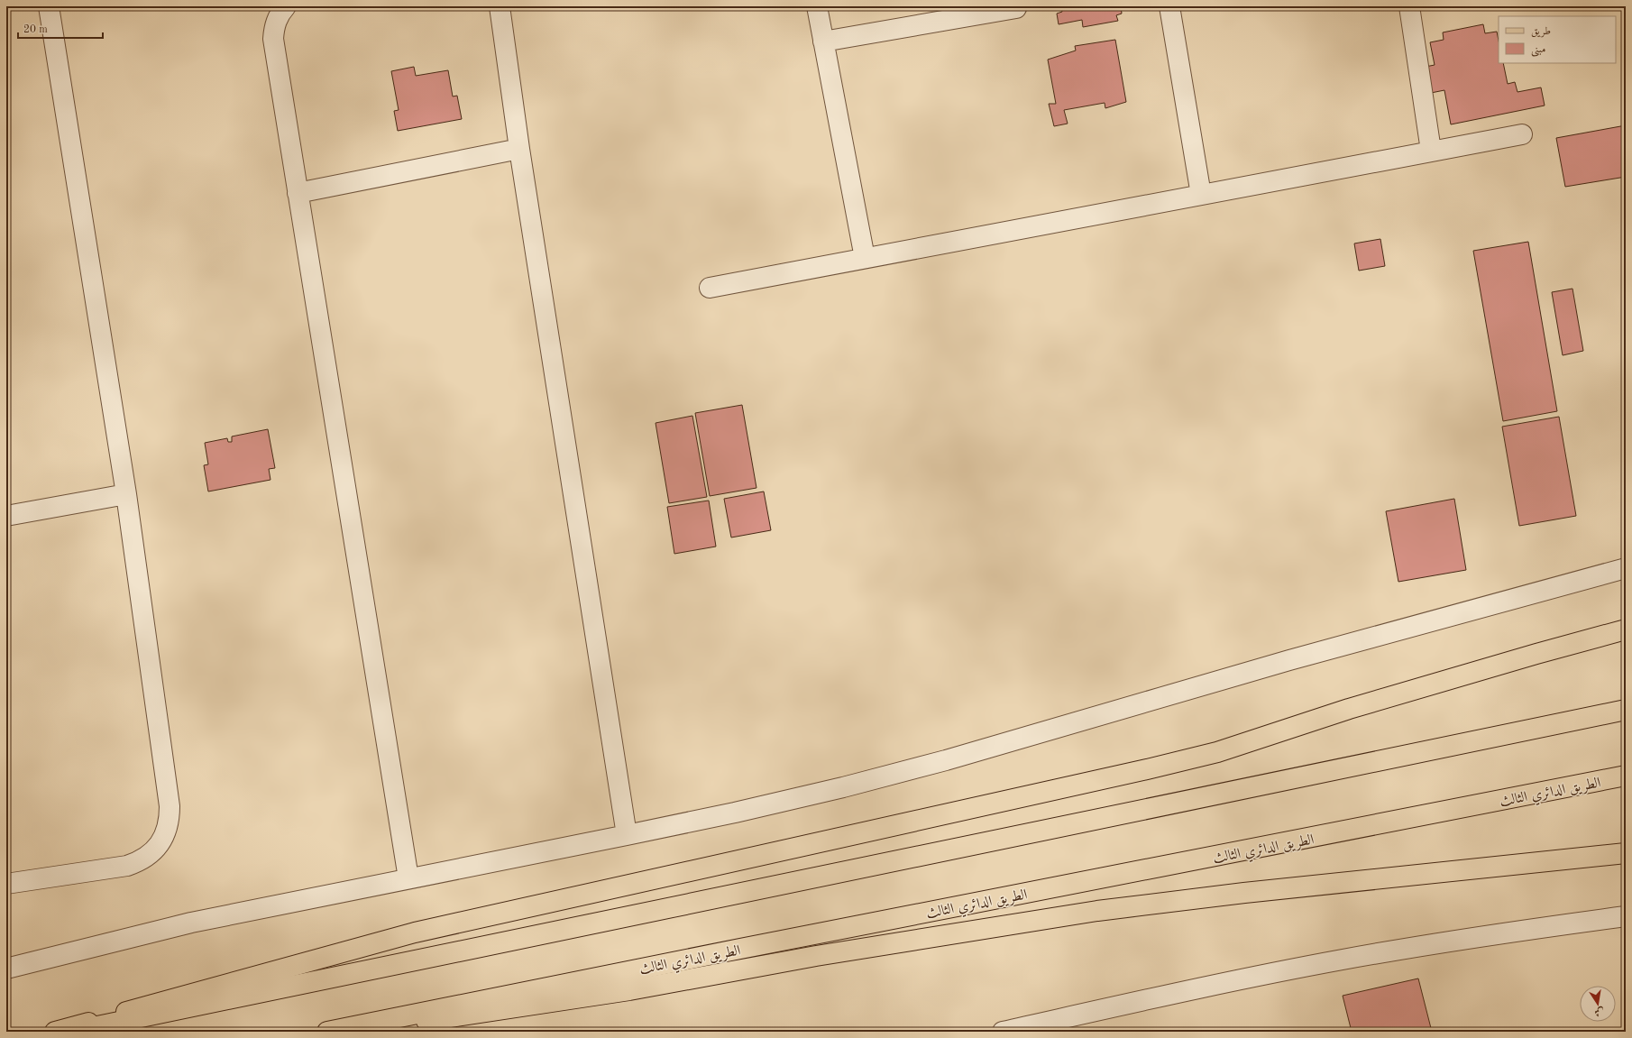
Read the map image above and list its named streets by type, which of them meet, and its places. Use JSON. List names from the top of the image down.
{
  "streets": {
    "main road": ["الطريق الدائري الثالث"]
  },
  "legend": ["طريق", "مبنى"],
  "scale_bar": "20 m",
  "north": "bottom"
}
